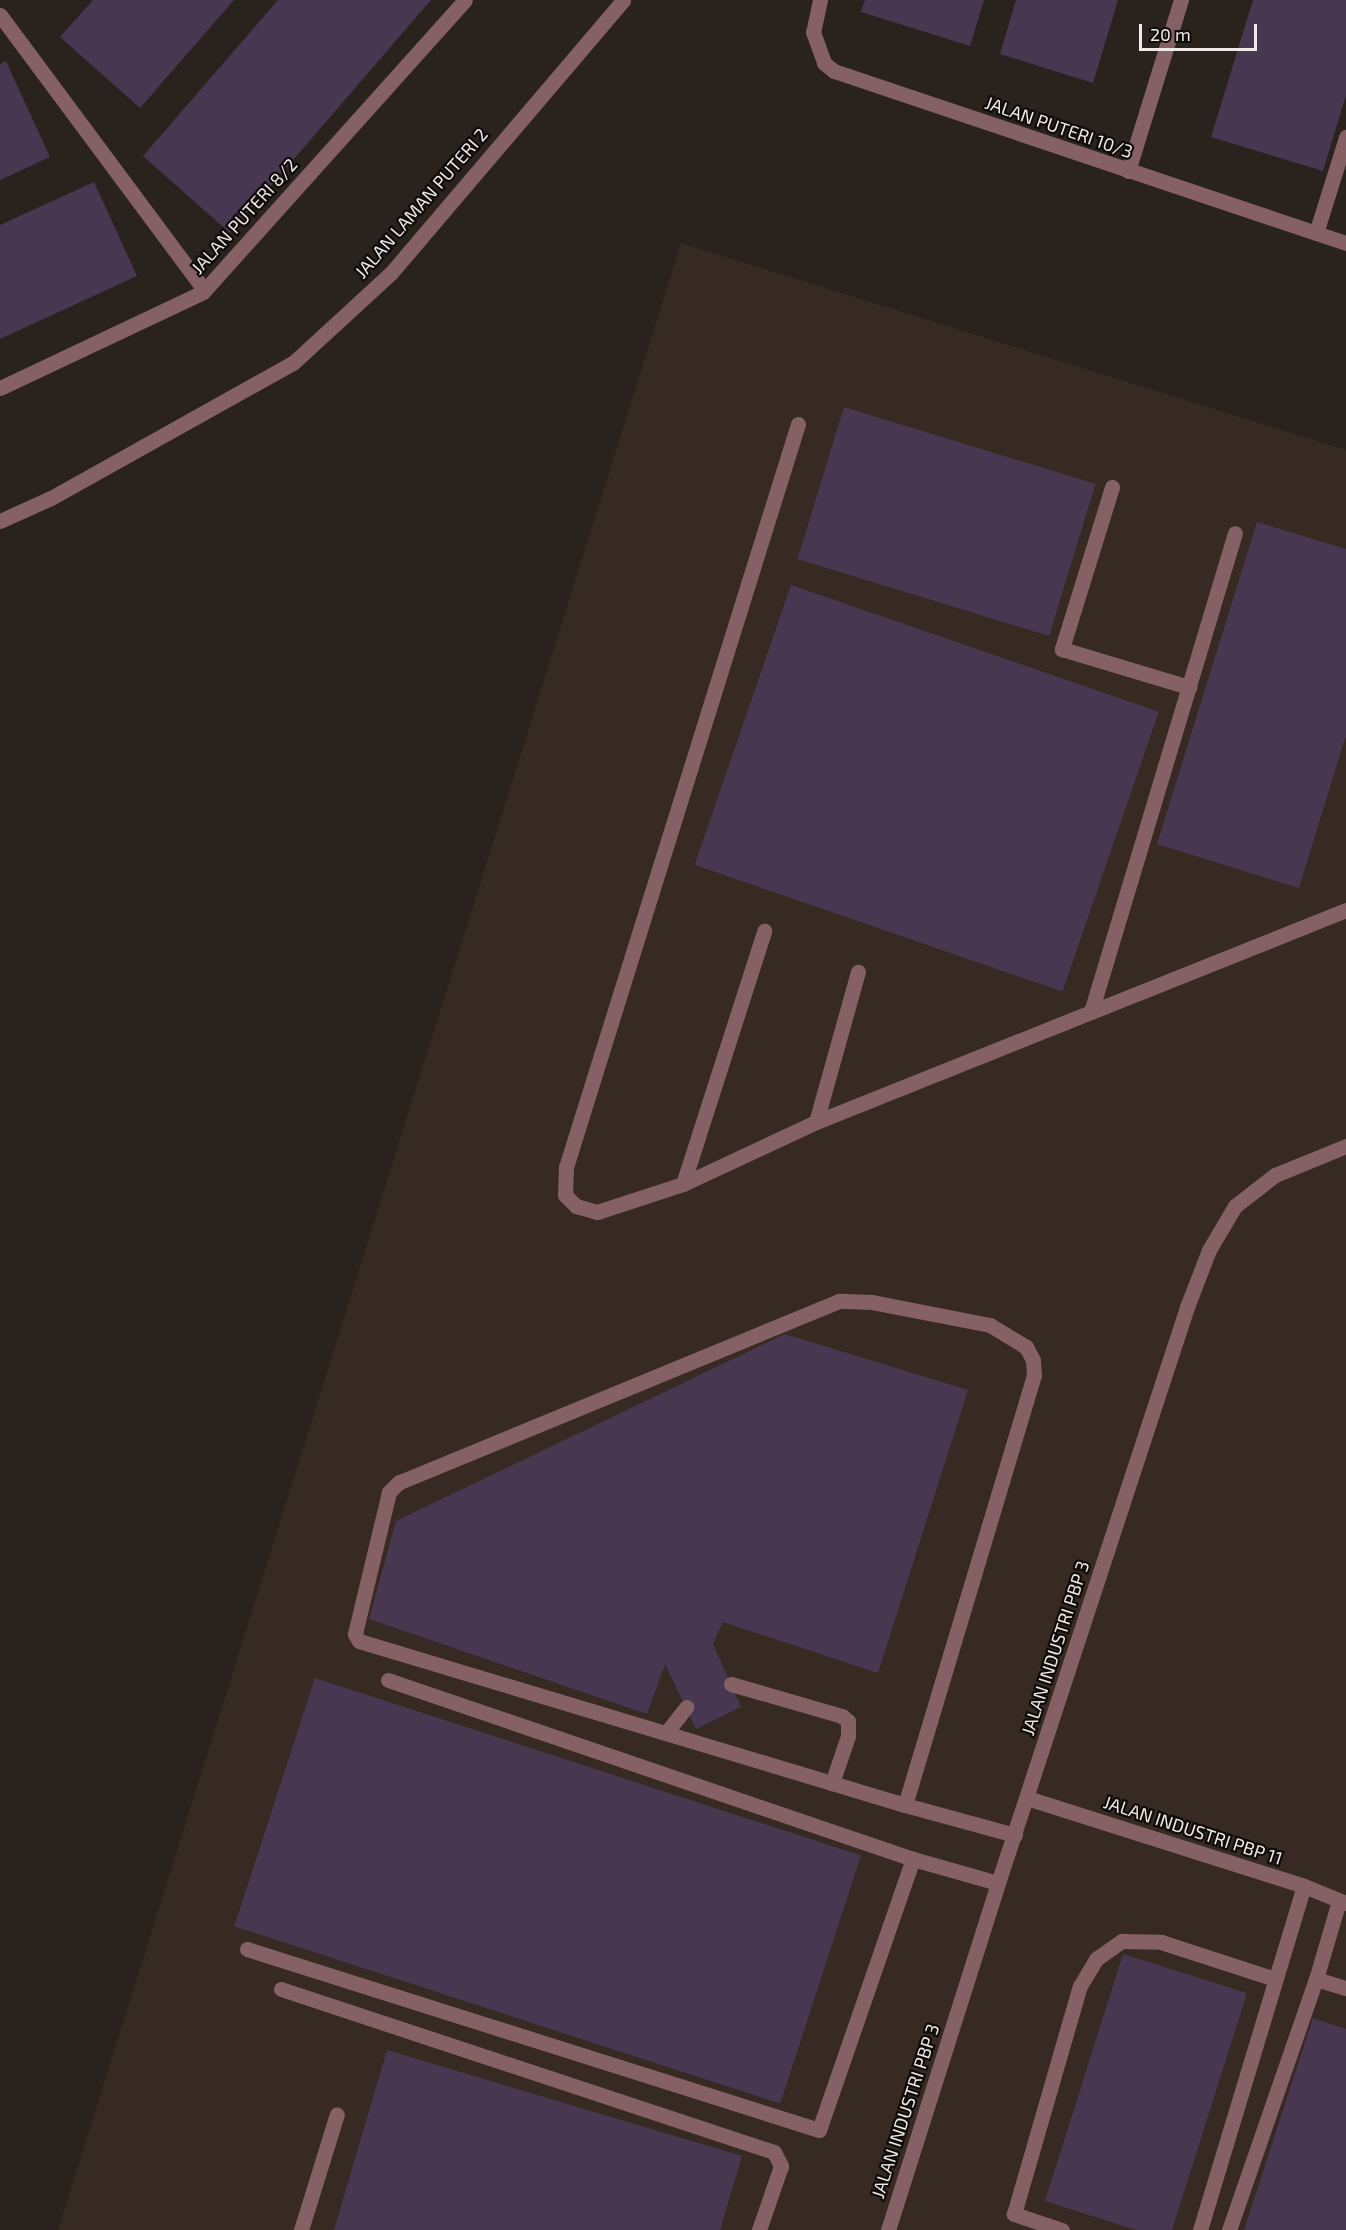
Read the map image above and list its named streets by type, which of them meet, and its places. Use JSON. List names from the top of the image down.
{
  "streets": {
    "street": [
      "JALAN PUTERI 10/3",
      "JALAN LAMAN PUTERI 2",
      "JALAN PUTERI 8/2",
      "JALAN INDUSTRI PBP 3",
      "JALAN INDUSTRI PBP 11"
    ]
  },
  "crossings": [
    ["JALAN INDUSTRI PBP 3", "JALAN INDUSTRI PBP 11"]
  ],
  "scale_bar": "20 m"
}
